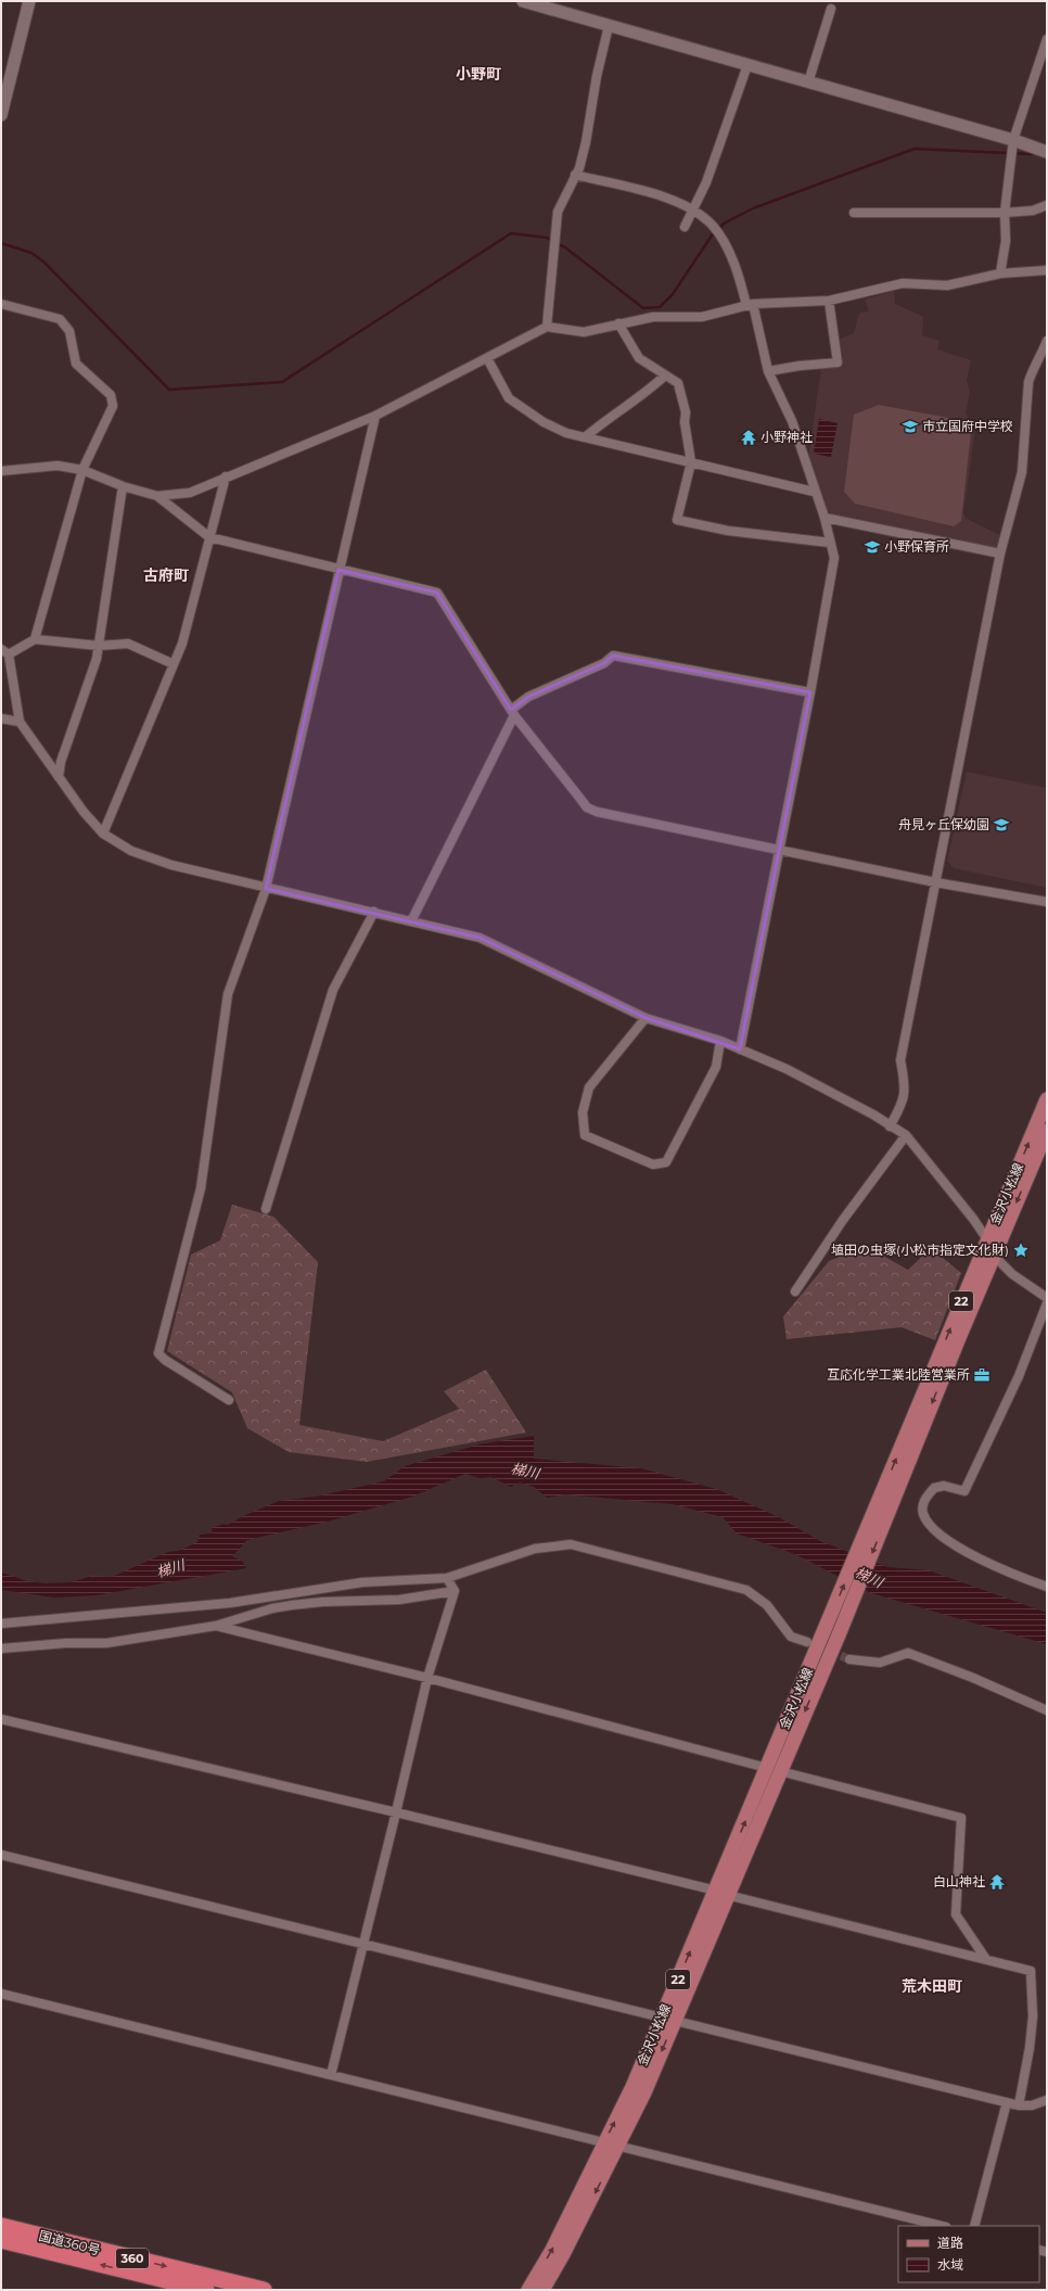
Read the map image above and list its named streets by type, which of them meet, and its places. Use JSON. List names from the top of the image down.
{
  "streets": {
    "highway": ["国道360号", "360"],
    "main road": ["金沢小松線", "22"]
  },
  "districts": ["小野町", "古府町", "荒木田町"],
  "water": ["梯川"],
  "places": {
    "school or university": ["市立国府中学校", "小野保育所", "舟見ヶ丘保幼園"],
    "temple": ["小野神社", "白山神社"],
    "place": ["埴田の虫塚(小松市指定文化財)"],
    "office": ["互応化学工業北陸営業所"]
  },
  "legend": ["道路", "水域"]
}
